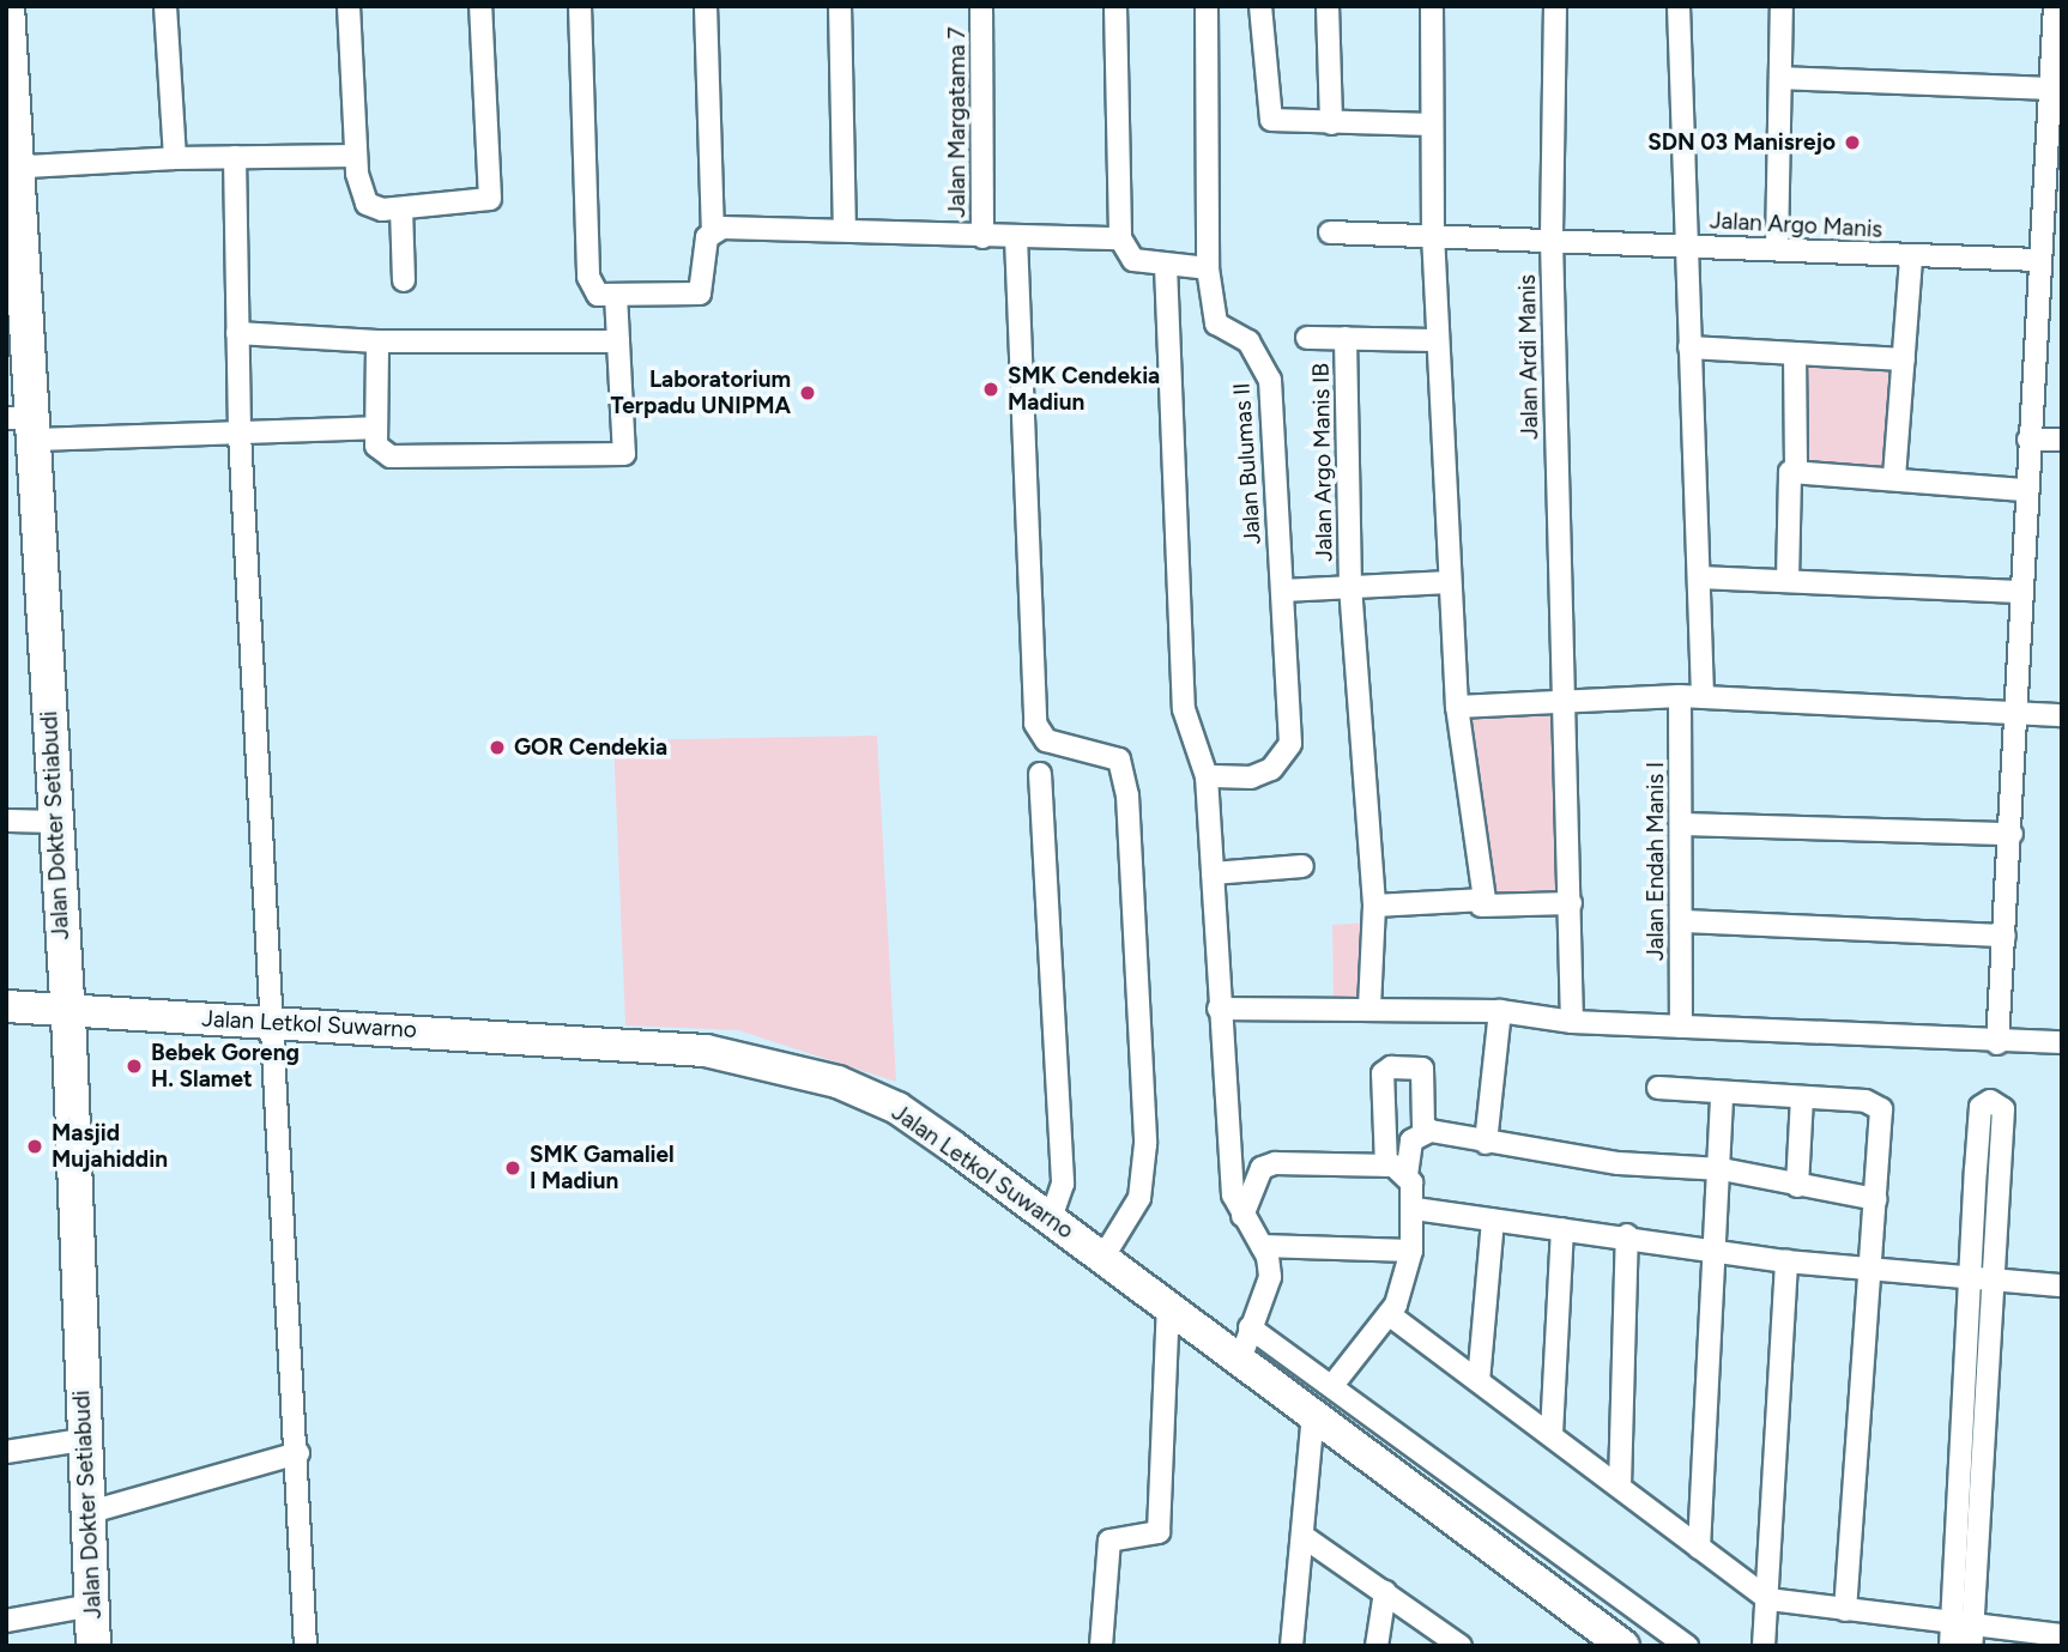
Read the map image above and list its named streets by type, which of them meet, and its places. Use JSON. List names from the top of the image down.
{
  "streets": {
    "main road": ["Jalan Dokter Setiabudi"],
    "street": [
      "Jalan Margatama 7",
      "Jalan Argo Manis",
      "Jalan Ardi Manis",
      "Jalan Argo Manis IB",
      "Jalan Bulumas II",
      "Jalan Endah Manis I",
      "Jalan Letkol Suwarno"
    ]
  },
  "crossings": [
    ["Jalan Argo Manis", "Jalan Ardi Manis"],
    ["Jalan Dokter Setiabudi", "Jalan Letkol Suwarno"]
  ],
  "places": [
    "SDN 03 Manisrejo",
    "SMK Cendekia Madiun",
    "Laboratorium Terpadu UNIPMA",
    "GOR Cendekia",
    "Bebek Goreng H. Slamet",
    "Masjid Mujahiddin",
    "SMK Gamaliel I Madiun"
  ]
}
